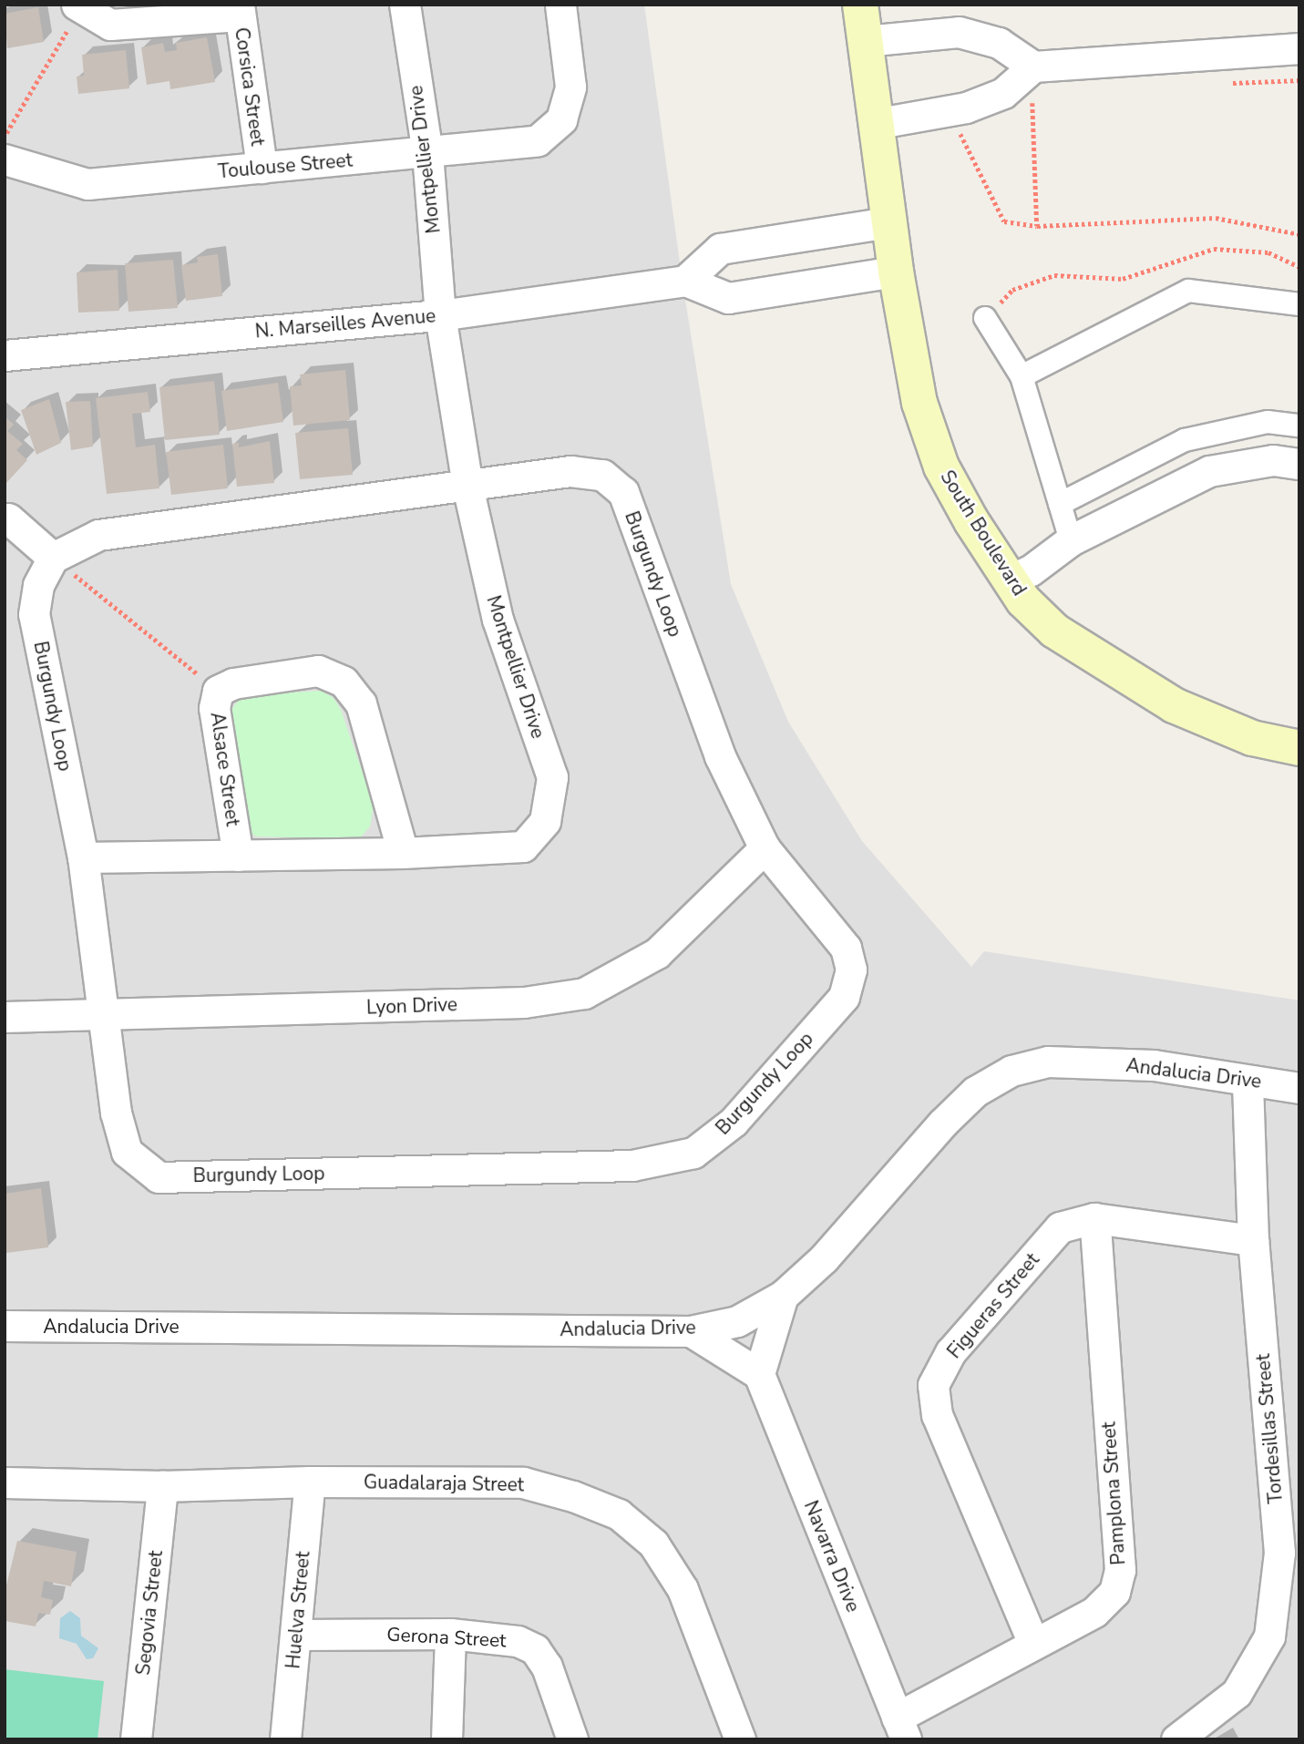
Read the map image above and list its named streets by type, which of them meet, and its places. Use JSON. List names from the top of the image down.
{
  "streets": {
    "main road": ["South Boulevard"],
    "street": [
      "Corsica Street",
      "Montpellier Drive",
      "Toulouse Street",
      "N. Marseilles Avenue",
      "Burgundy Loop",
      "Alsace Street",
      "Lyon Drive",
      "Andalucia Drive",
      "Figueras Street",
      "Tordesillas Street",
      "Guadalaraja Street",
      "Pamplona Street",
      "Navarra Drive",
      "Huelva Street",
      "Segovia Street",
      "Gerona Street"
    ]
  },
  "crossings": [
    ["Corsica Street", "Toulouse Street"],
    ["Montpellier Drive", "Toulouse Street"],
    ["Montpellier Drive", "N. Marseilles Avenue"],
    ["Montpellier Drive", "Burgundy Loop"],
    ["Montpellier Drive", "Alsace Street"],
    ["Burgundy Loop", "Lyon Drive"],
    ["Andalucia Drive", "Tordesillas Street"],
    ["Figueras Street", "Tordesillas Street"],
    ["Figueras Street", "Pamplona Street"],
    ["Guadalaraja Street", "Huelva Street"],
    ["Guadalaraja Street", "Segovia Street"],
    ["Pamplona Street", "Navarra Drive"],
    ["Huelva Street", "Gerona Street"]
  ]
}
